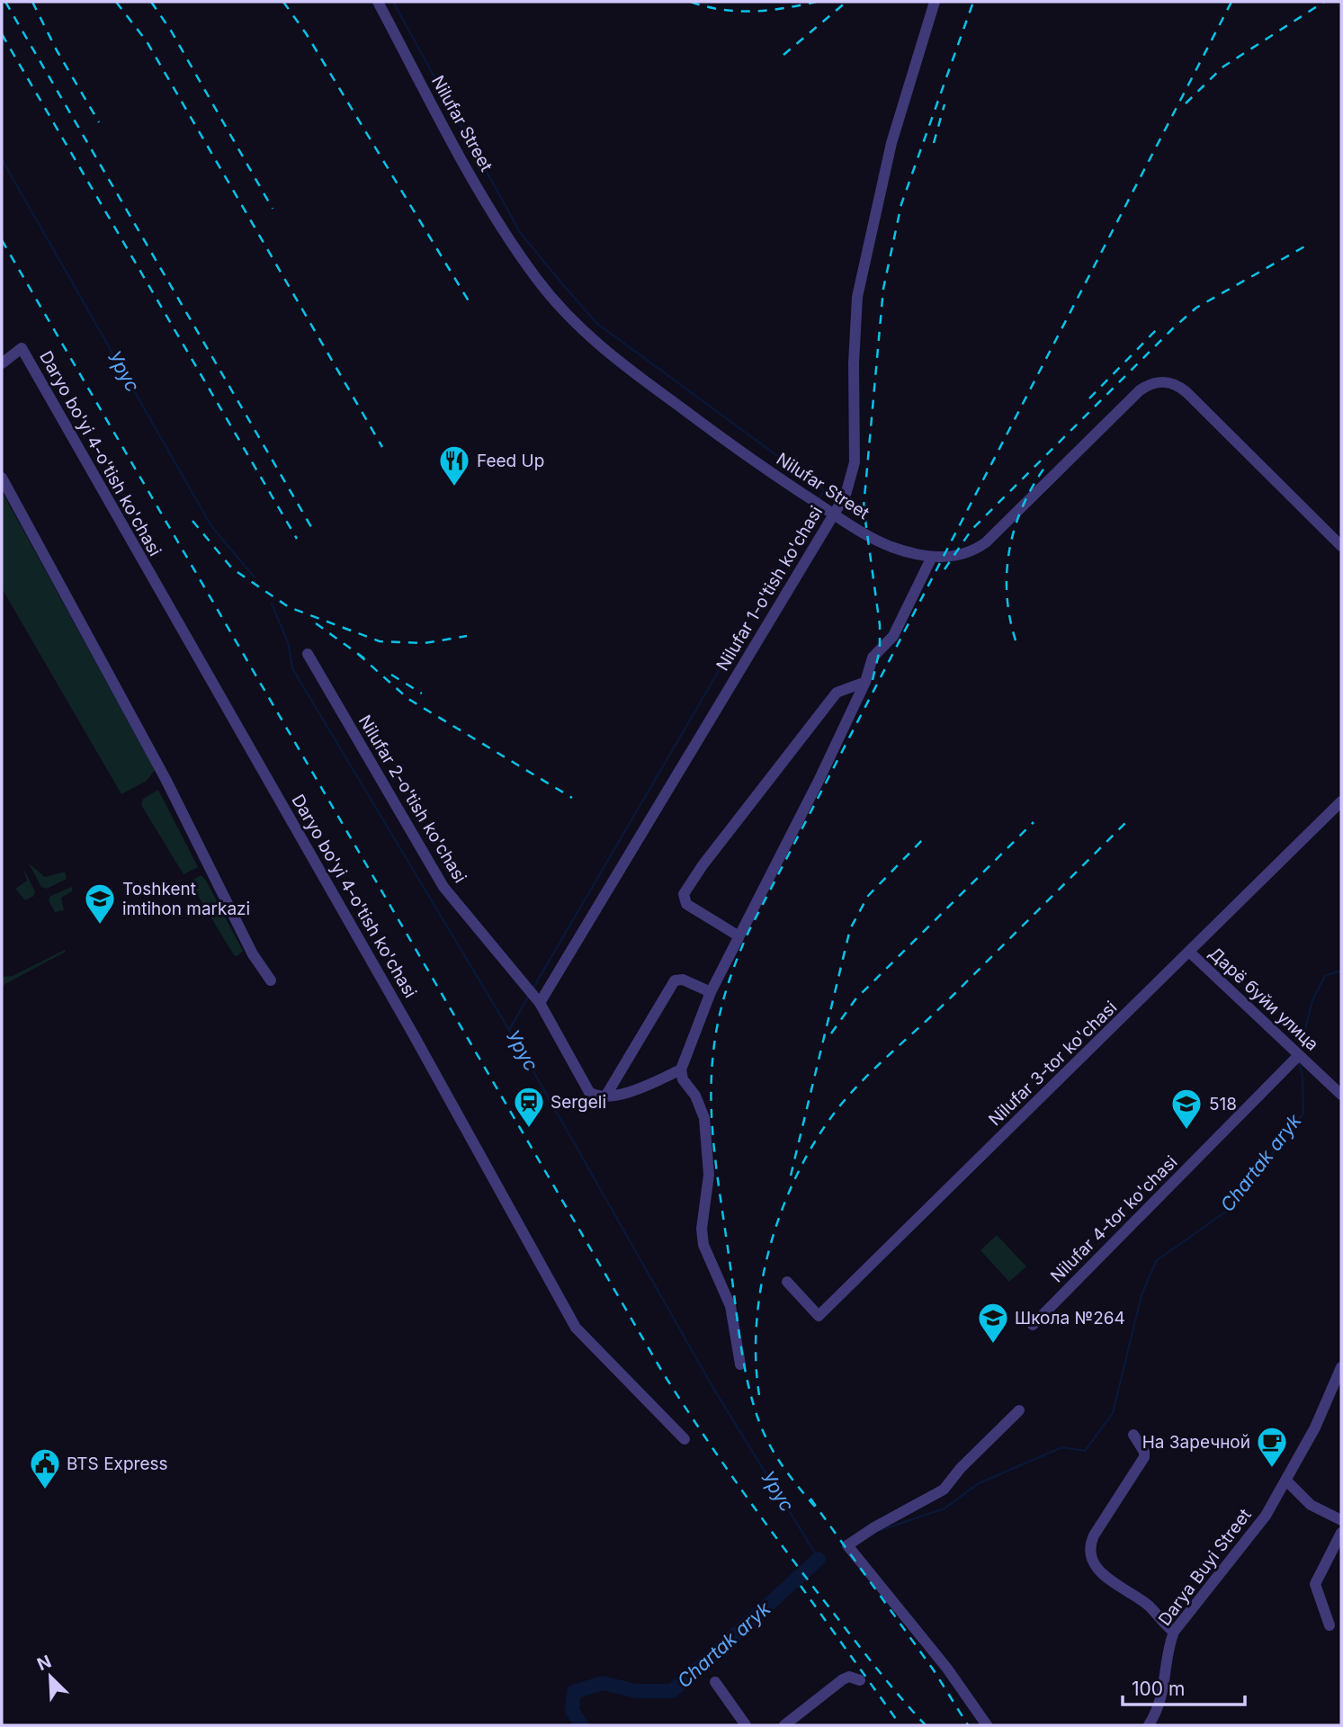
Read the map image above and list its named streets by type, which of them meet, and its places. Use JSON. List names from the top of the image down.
{
  "streets": {
    "street": [
      "Nilufar Street",
      "Daryo bo'yi 4-o'tish ko'chasi",
      "Nilufar 1-o'tish ko'chasi",
      "Nilufar 2-o'tish ko'chasi",
      "Дарё буйи улица",
      "Nilufar 3-tor ko'chasi",
      "Nilufar 4-tor ko'chasi",
      "Darya Buyi Street"
    ]
  },
  "crossings": [
    ["Nilufar Street", "Nilufar 1-o'tish ko'chasi"],
    ["Nilufar 1-o'tish ko'chasi", "Nilufar 2-o'tish ko'chasi"],
    ["Дарё буйи улица", "Nilufar 3-tor ko'chasi"],
    ["Дарё буйи улица", "Nilufar 4-tor ko'chasi"]
  ],
  "water": ["Урус", "Chartak aryk"],
  "places": {
    "restaurant": ["Feed Up"],
    "school or university": ["Toshkent imtihon markazi", "518", "Школа №264"],
    "station": ["Sergeli"],
    "cafe": ["На Заречной"],
    "public building": ["BTS Express"]
  },
  "scale_bar": "100 m",
  "north": "top left"
}
